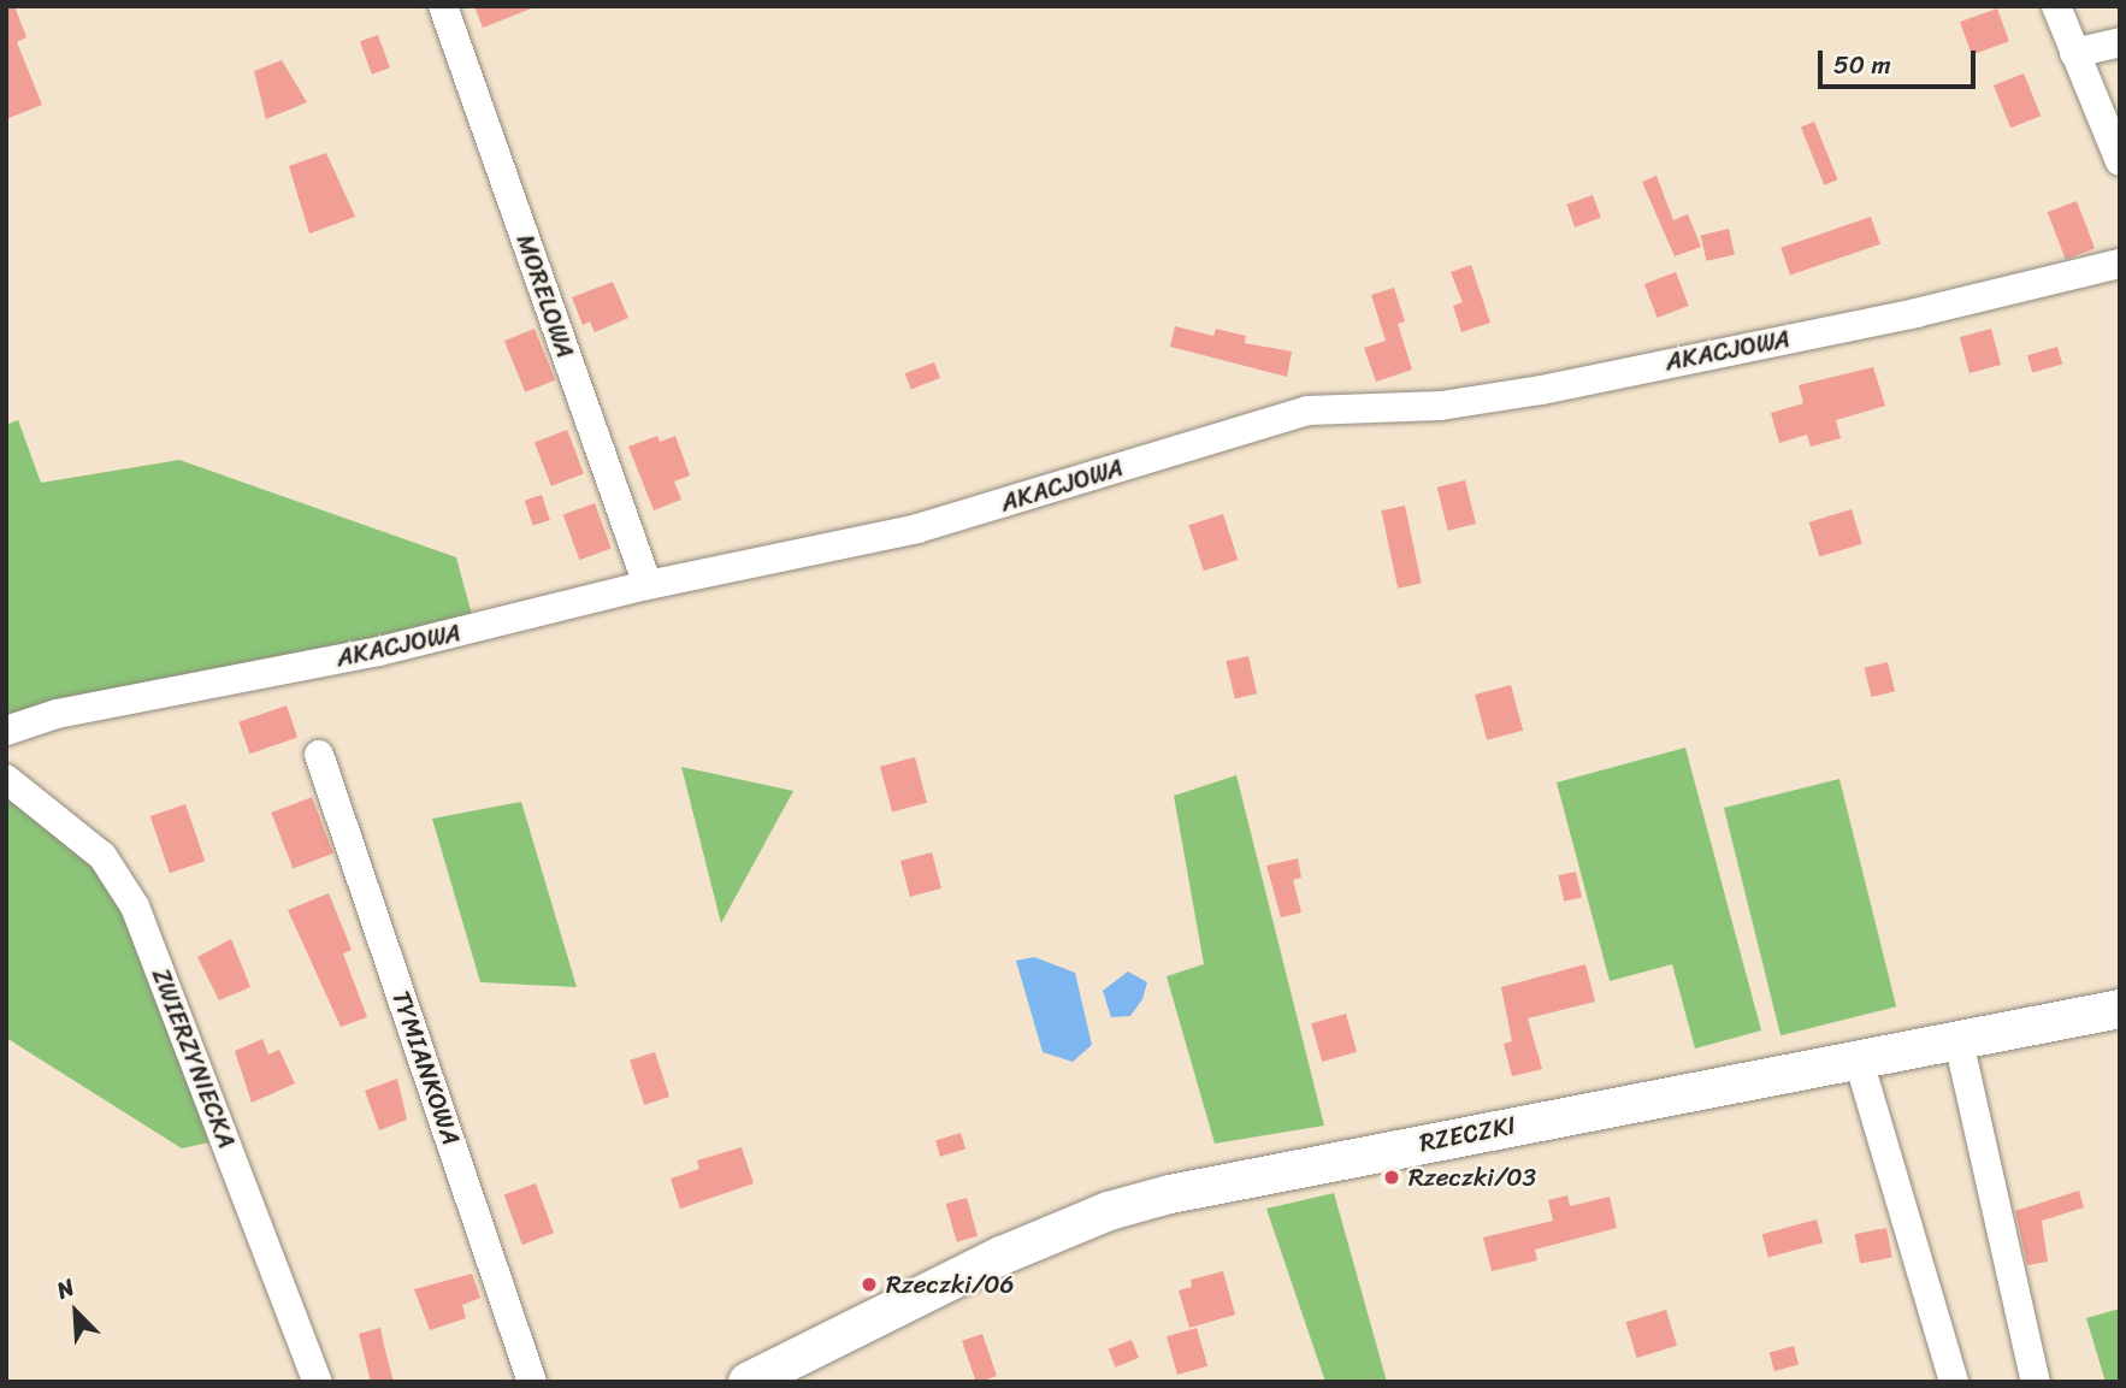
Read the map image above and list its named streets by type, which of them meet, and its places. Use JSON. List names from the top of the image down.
{
  "streets": {
    "main road": ["RZECZKI"],
    "street": [
      "MORELOWA",
      "AKACJOWA",
      "ZWIERZYNIECKA",
      "TYMIANKOWA"
    ]
  },
  "crossings": [
    ["MORELOWA", "AKACJOWA"]
  ],
  "places": ["Rzeczki/03", "Rzeczki/06"],
  "scale_bar": "50 m",
  "north": "top left"
}
